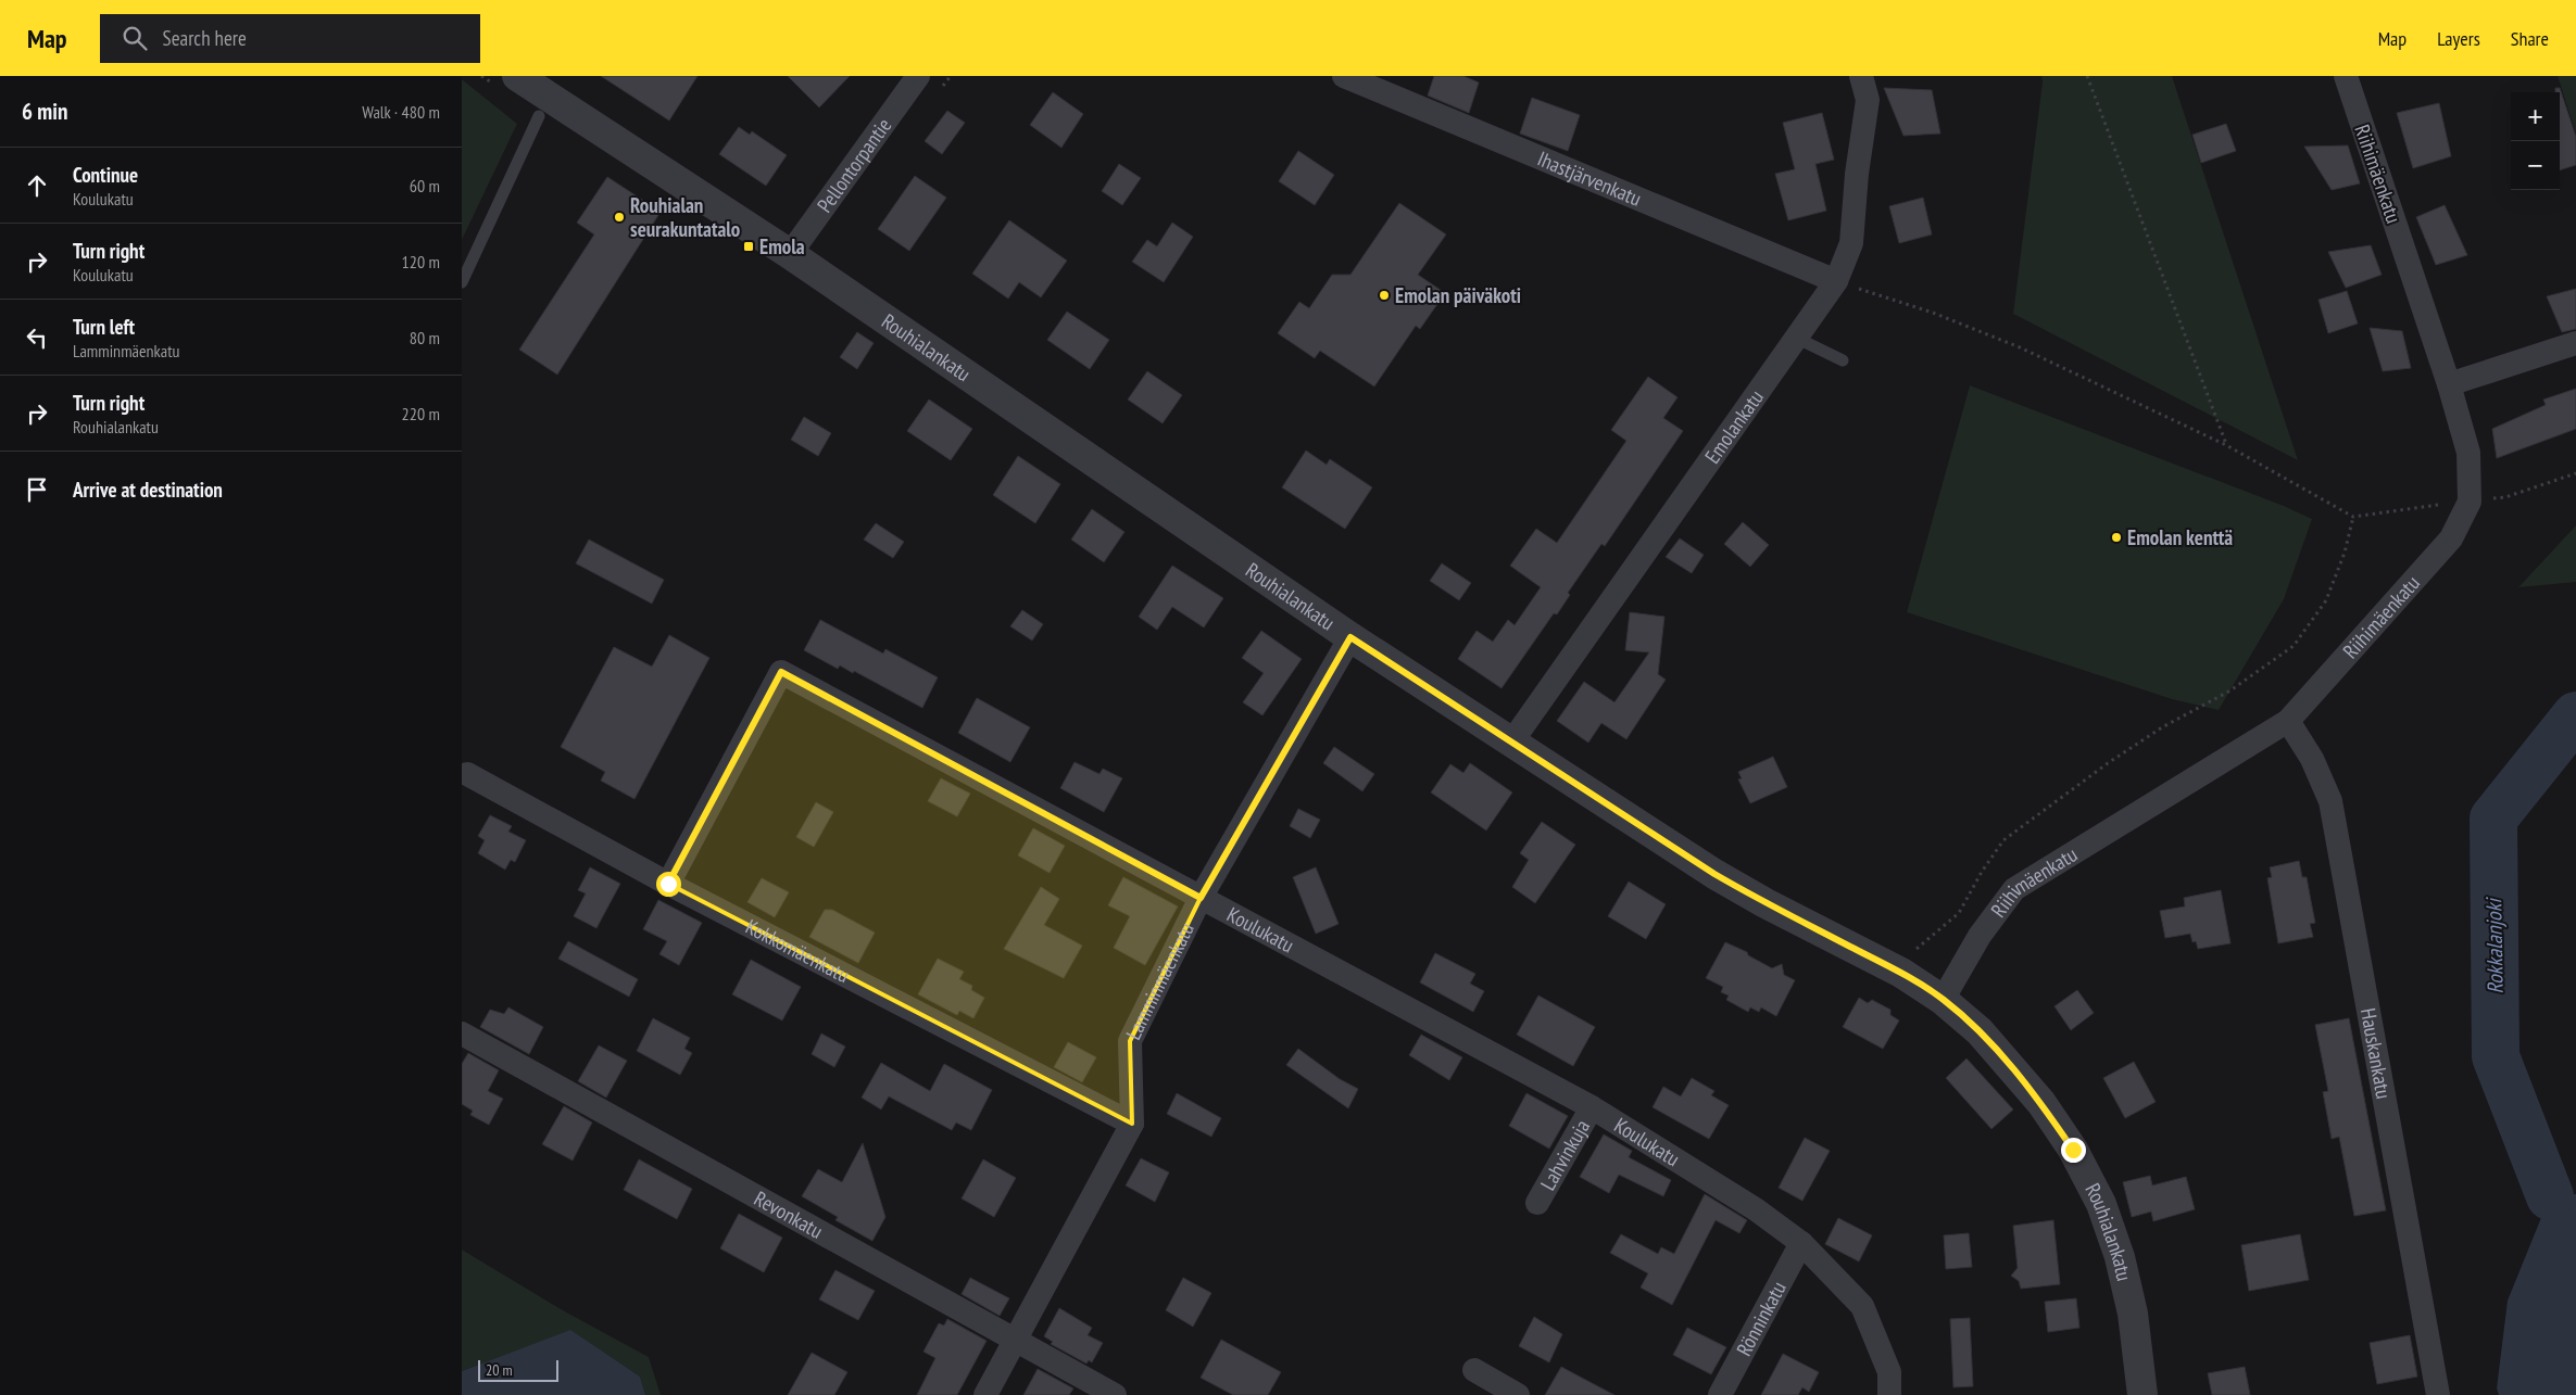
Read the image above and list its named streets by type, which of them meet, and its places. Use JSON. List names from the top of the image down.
{
  "streets": {
    "street": [
      "Pellontorpantie",
      "Riihimäenkatu",
      "Ihastjärvenkatu",
      "Rouhialankatu",
      "Emolankatu",
      "Koulukatu",
      "Kokkomäenkatu",
      "Lamminmäenkatu",
      "Hauskankatu",
      "Lahvinkuja",
      "Revonkatu",
      "Rönninkatu"
    ]
  },
  "crossings": [
    ["Pellontorpantie", "Rouhialankatu"],
    ["Riihimäenkatu", "Rouhialankatu"],
    ["Riihimäenkatu", "Hauskankatu"],
    ["Ihastjärvenkatu", "Emolankatu"],
    ["Rouhialankatu", "Emolankatu"],
    ["Rouhialankatu", "Lamminmäenkatu"],
    ["Koulukatu", "Kokkomäenkatu"],
    ["Koulukatu", "Lamminmäenkatu"],
    ["Koulukatu", "Lahvinkuja"],
    ["Koulukatu", "Rönninkatu"],
    ["Kokkomäenkatu", "Lamminmäenkatu"],
    ["Lamminmäenkatu", "Revonkatu"]
  ],
  "water": ["Rokkalanjoki"],
  "places": {
    "other": ["Rouhialan seurakuntatalo", "Emolan päiväkoti", "Emolan kenttä"],
    "transit": ["Emola"]
  },
  "scale_bar": "20 m",
  "page": {
    "header": "Map",
    "search": "Search here",
    "nav": ["Map", "Layers", "Share"],
    "heading": ["6 min", "Walk · 480 m"],
    "map_buttons": ["+", "−"],
    "list": [
      ["Continue", "Koulukatu", "60 m"],
      ["Turn right", "Koulukatu", "120 m"],
      ["Turn left", "Lamminmäenkatu", "80 m"],
      ["Turn right", "Rouhialankatu", "220 m"],
      "Arrive at destination"
    ],
    "scale": "20 m"
  }
}
